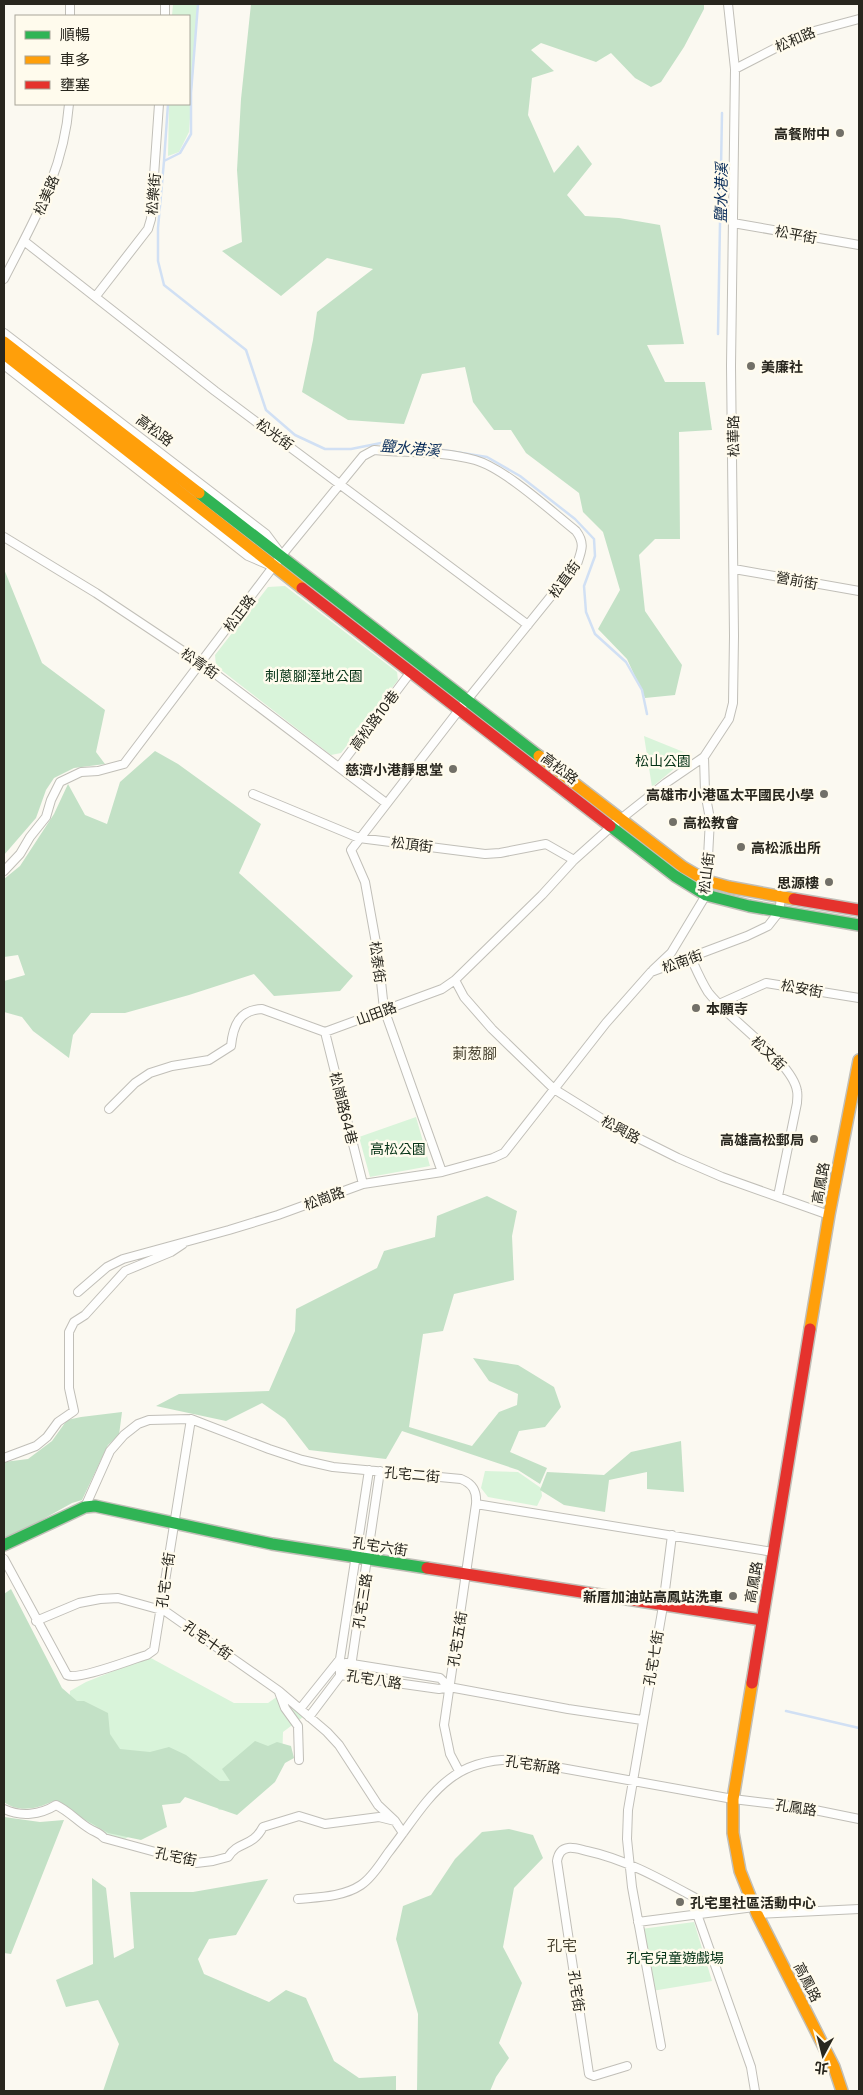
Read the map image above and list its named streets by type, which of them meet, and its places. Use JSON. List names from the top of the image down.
{
  "streets": {
    "street": [
      "松和路",
      "松樂街",
      "松美路",
      "松平街",
      "高松路",
      "松光街",
      "松華路",
      "松直街",
      "營前街",
      "松正路",
      "松青街",
      "高松路10巷",
      "松頂街",
      "松山街",
      "松南街",
      "松泰街",
      "松安街",
      "山田路",
      "松文街",
      "松崗路64巷",
      "松興路",
      "高鳳路",
      "松崗路",
      "孔宅二街",
      "孔宅六街",
      "孔宅一街",
      "孔宅三路",
      "孔宅五街",
      "孔宅十街",
      "孔宅七街",
      "孔宅八路",
      "孔宅新路",
      "孔鳳路",
      "孔宅街"
    ]
  },
  "crossings": [
    ["松和路", "松華路"],
    ["松樂街", "松光街"],
    ["松美路", "松光街"],
    ["松平街", "松華路"],
    ["高松路", "松華路"],
    ["高松路", "松直街"],
    ["高松路", "松正路"],
    ["高松路", "高松路10巷"],
    ["高松路", "松山街"],
    ["高松路", "松南街"],
    ["高松路", "山田路"],
    ["松光街", "松直街"],
    ["松光街", "松正路"],
    ["松華路", "營前街"],
    ["松華路", "松山街"],
    ["松華路", "山田路"],
    ["松直街", "松正路"],
    ["松直街", "松青街"],
    ["松直街", "松頂街"],
    ["松直街", "松泰街"],
    ["松正路", "松青街"],
    ["松青街", "高松路10巷"],
    ["松頂街", "松泰街"],
    ["松頂街", "山田路"],
    ["松山街", "松南街"],
    ["松南街", "松文街"],
    ["松南街", "松興路"],
    ["松南街", "松崗路"],
    ["松泰街", "山田路"],
    ["松泰街", "松崗路"],
    ["松安街", "松文街"],
    ["山田路", "松崗路64巷"],
    ["山田路", "松興路"],
    ["松文街", "松興路"],
    ["松崗路64巷", "松崗路"],
    ["松興路", "高鳳路"],
    ["松興路", "松崗路"],
    ["高鳳路", "孔宅六街"],
    ["高鳳路", "孔宅新路"],
    ["高鳳路", "孔鳳路"],
    ["孔宅二街", "孔宅六街"],
    ["孔宅二街", "孔宅一街"],
    ["孔宅二街", "孔宅三路"],
    ["孔宅二街", "孔宅五街"],
    ["孔宅六街", "孔宅一街"],
    ["孔宅六街", "孔宅三路"],
    ["孔宅六街", "孔宅五街"],
    ["孔宅六街", "孔宅七街"],
    ["孔宅一街", "孔宅十街"],
    ["孔宅三路", "孔宅十街"],
    ["孔宅三路", "孔宅八路"],
    ["孔宅五街", "孔宅八路"],
    ["孔宅五街", "孔宅新路"],
    ["孔宅十街", "孔宅街"],
    ["孔宅七街", "孔宅八路"],
    ["孔宅七街", "孔宅新路"],
    ["孔宅新路", "孔鳳路"]
  ],
  "districts": ["莿葱腳", "孔宅"],
  "water": ["鹽水港溪"],
  "parks": [
    "刺蔥腳溼地公園",
    "松山公園",
    "高松公園",
    "孔宅兒童遊戲場"
  ],
  "places": [
    "高餐附中",
    "美廉社",
    "慈濟小港靜思堂",
    "高雄市小港區太平國民小學",
    "高松教會",
    "高松派出所",
    "思源樓",
    "本願寺",
    "高雄高松郵局",
    "新厝加油站高鳳站洗車",
    "孔宅里社區活動中心"
  ],
  "legend": ["順暢", "車多", "壅塞"],
  "north": "bottom"
}
